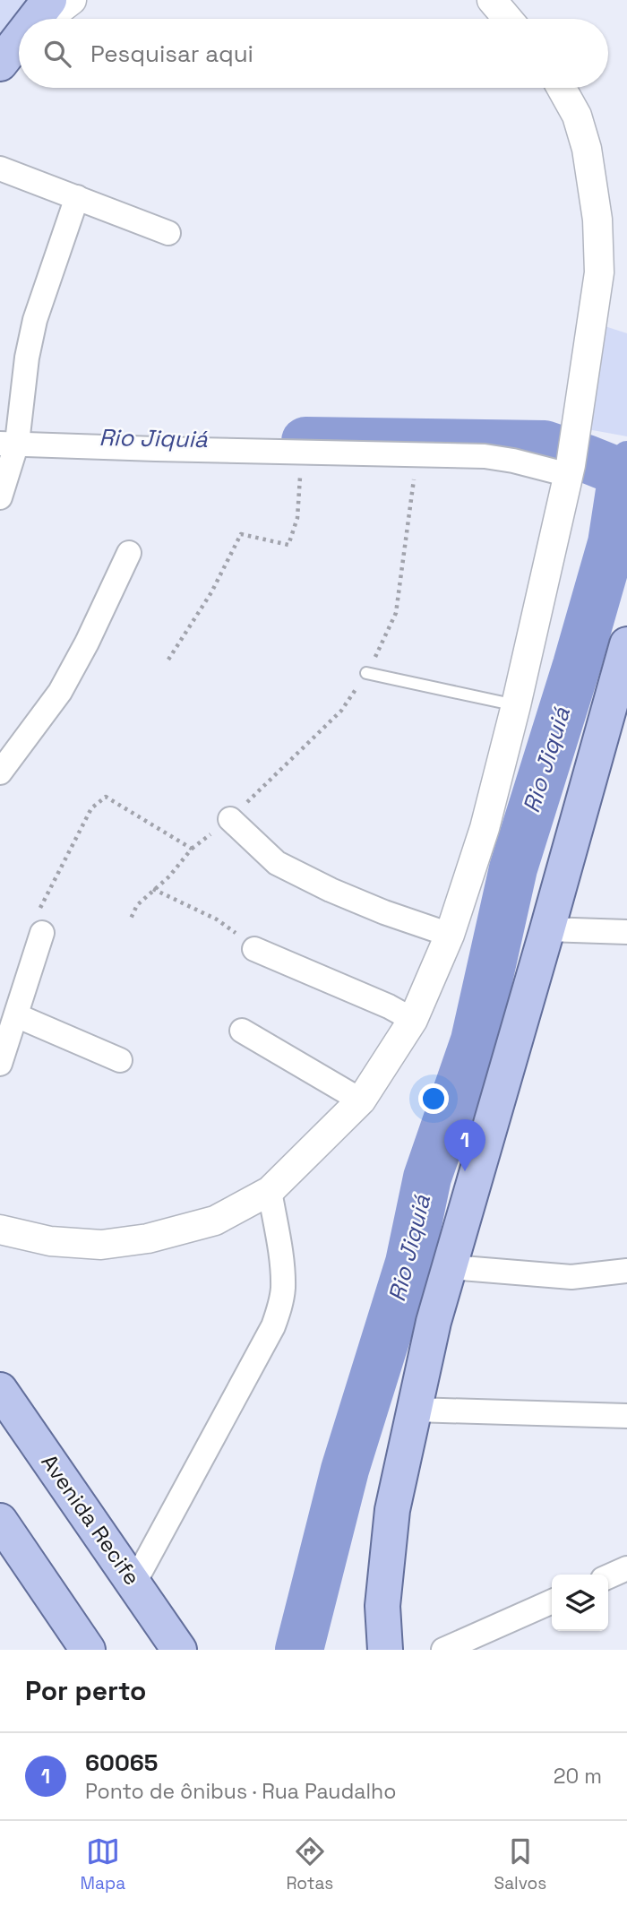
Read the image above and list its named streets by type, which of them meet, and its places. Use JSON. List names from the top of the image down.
{
  "streets": {
    "main road": ["Avenida Recife"]
  },
  "water": ["Rio Jiquiá"],
  "page": {
    "search": "Pesquisar aqui",
    "pins": "1",
    "heading": "Por perto",
    "list": [
      {
        "mark": "1",
        "name": "60065",
        "note": "Ponto de ônibus · Rua Paudalho",
        "value": "20 m"
      }
    ],
    "nav": ["Mapa", "Rotas", "Salvos"]
  }
}
